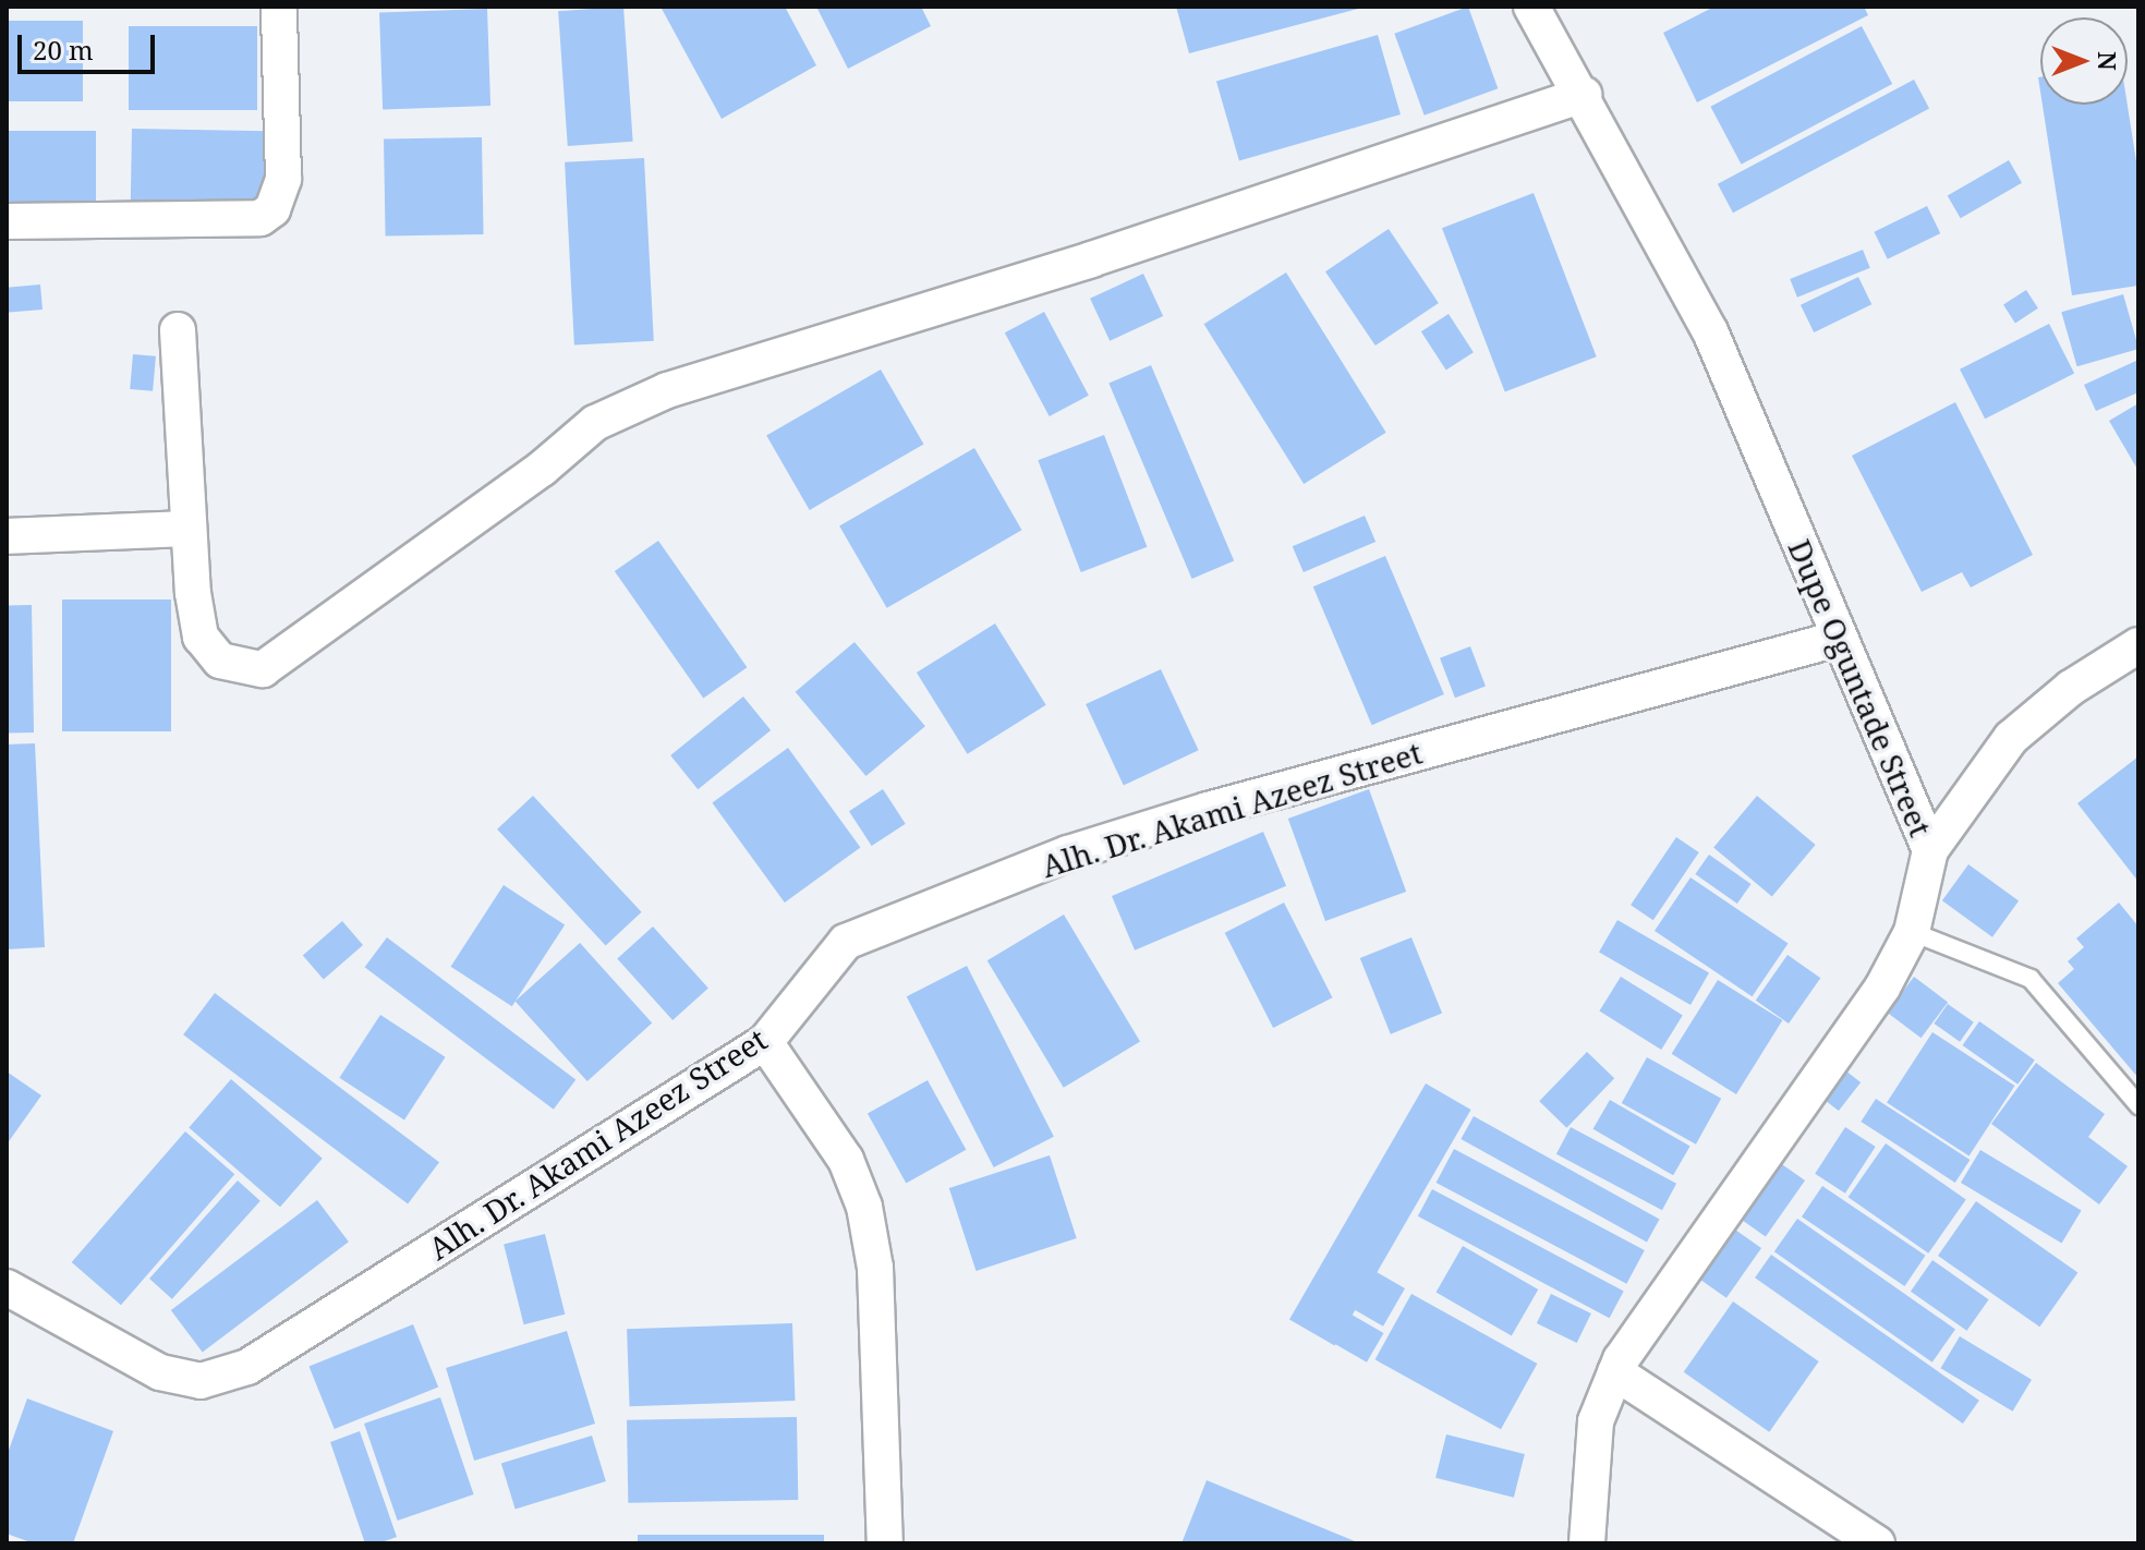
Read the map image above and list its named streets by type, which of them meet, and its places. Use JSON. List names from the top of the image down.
{
  "streets": {
    "street": ["Dupe Oguntade Street", "Alh. Dr. Akami Azeez Street"]
  },
  "crossings": [
    ["Dupe Oguntade Street", "Alh. Dr. Akami Azeez Street"]
  ],
  "scale_bar": "20 m",
  "north": "right"
}
